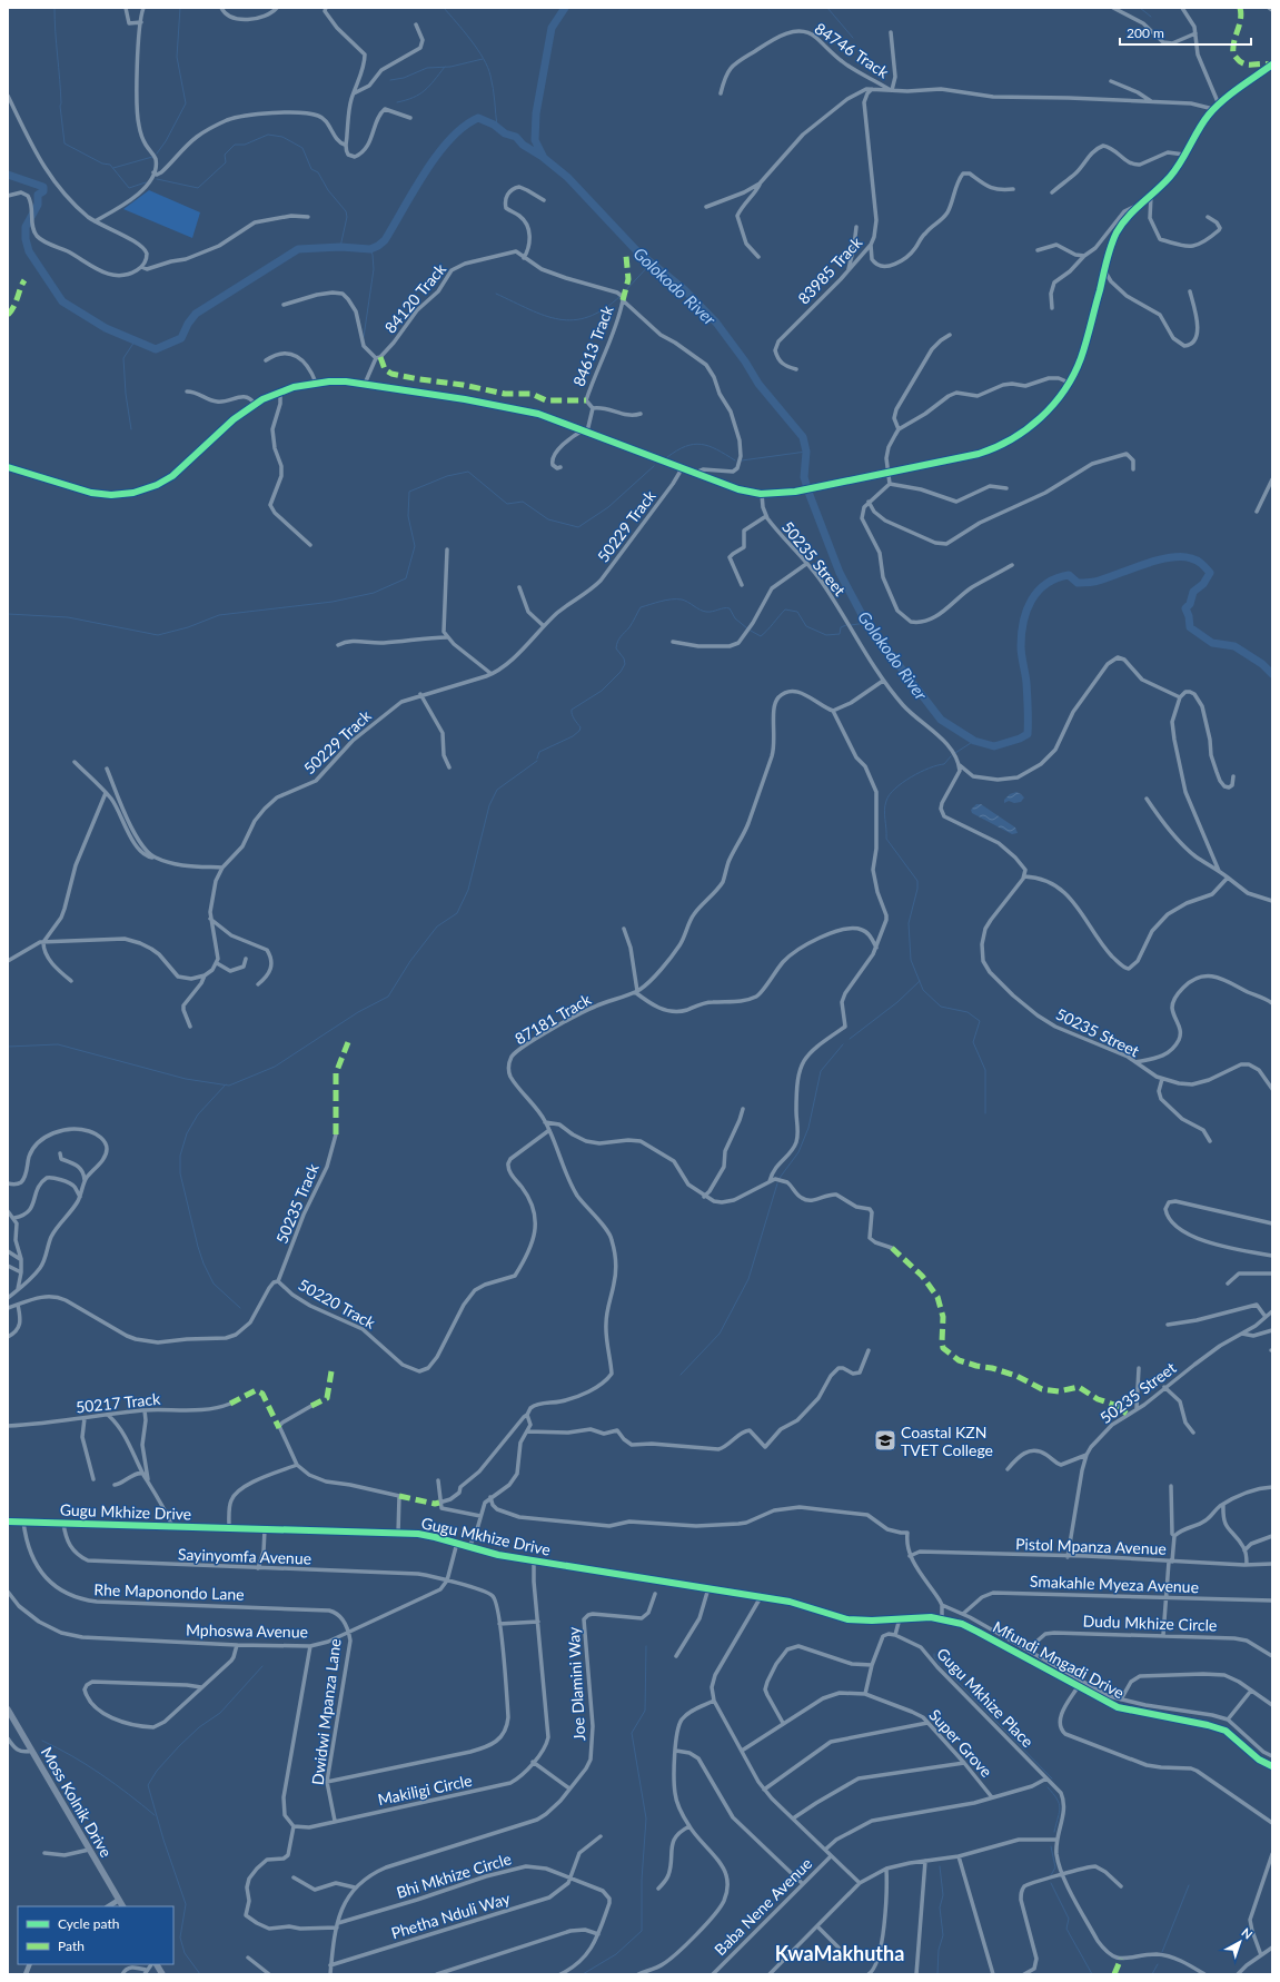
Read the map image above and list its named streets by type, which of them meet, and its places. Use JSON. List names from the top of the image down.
{
  "streets": {
    "main road": ["Moss Kolnik Drive"],
    "street": [
      "84746 Track",
      "83985 Track",
      "84120 Track",
      "84613 Track",
      "50229 Track",
      "50235 Street",
      "87181 Track",
      "50235 Track",
      "50220 Track",
      "50217 Track",
      "Gugu Mkhize Drive",
      "Pistol Mpanza Avenue",
      "Sayinyomfa Avenue",
      "Smakahle Myeza Avenue",
      "Rhe Maponondo Lane",
      "Dudu Mkhize Circle",
      "Mphoswa Avenue",
      "Mfundi Mngadi Drive",
      "Joe Dlamini Way",
      "Gugu Mkhize Place",
      "Dwidwi Mpanza Lane",
      "Super Grove",
      "Makiligi Circle",
      "Bhi Mkhize Circle",
      "Baba Nene Avenue",
      "Phetha Nduli Way"
    ]
  },
  "crossings": [
    ["84120 Track", "84613 Track"],
    ["50235 Street", "Pistol Mpanza Avenue"],
    ["87181 Track", "50220 Track"],
    ["50235 Track", "50220 Track"],
    ["Gugu Mkhize Drive", "Sayinyomfa Avenue"],
    ["Gugu Mkhize Drive", "Rhe Maponondo Lane"],
    ["Gugu Mkhize Drive", "Mfundi Mngadi Drive"],
    ["Gugu Mkhize Drive", "Makiligi Circle"],
    ["Sayinyomfa Avenue", "Mphoswa Avenue"],
    ["Rhe Maponondo Lane", "Mphoswa Avenue"],
    ["Rhe Maponondo Lane", "Dwidwi Mpanza Lane"],
    ["Mphoswa Avenue", "Dwidwi Mpanza Lane"],
    ["Dwidwi Mpanza Lane", "Makiligi Circle"],
    ["Makiligi Circle", "Bhi Mkhize Circle"],
    ["Bhi Mkhize Circle", "Phetha Nduli Way"]
  ],
  "districts": ["KwaMakhutha"],
  "water": ["Golokodo River"],
  "places": {
    "school or university": ["Coastal KZN TVET College"]
  },
  "legend": ["Cycle path", "Path"],
  "scale_bar": "200 m",
  "north": "top right"
}
